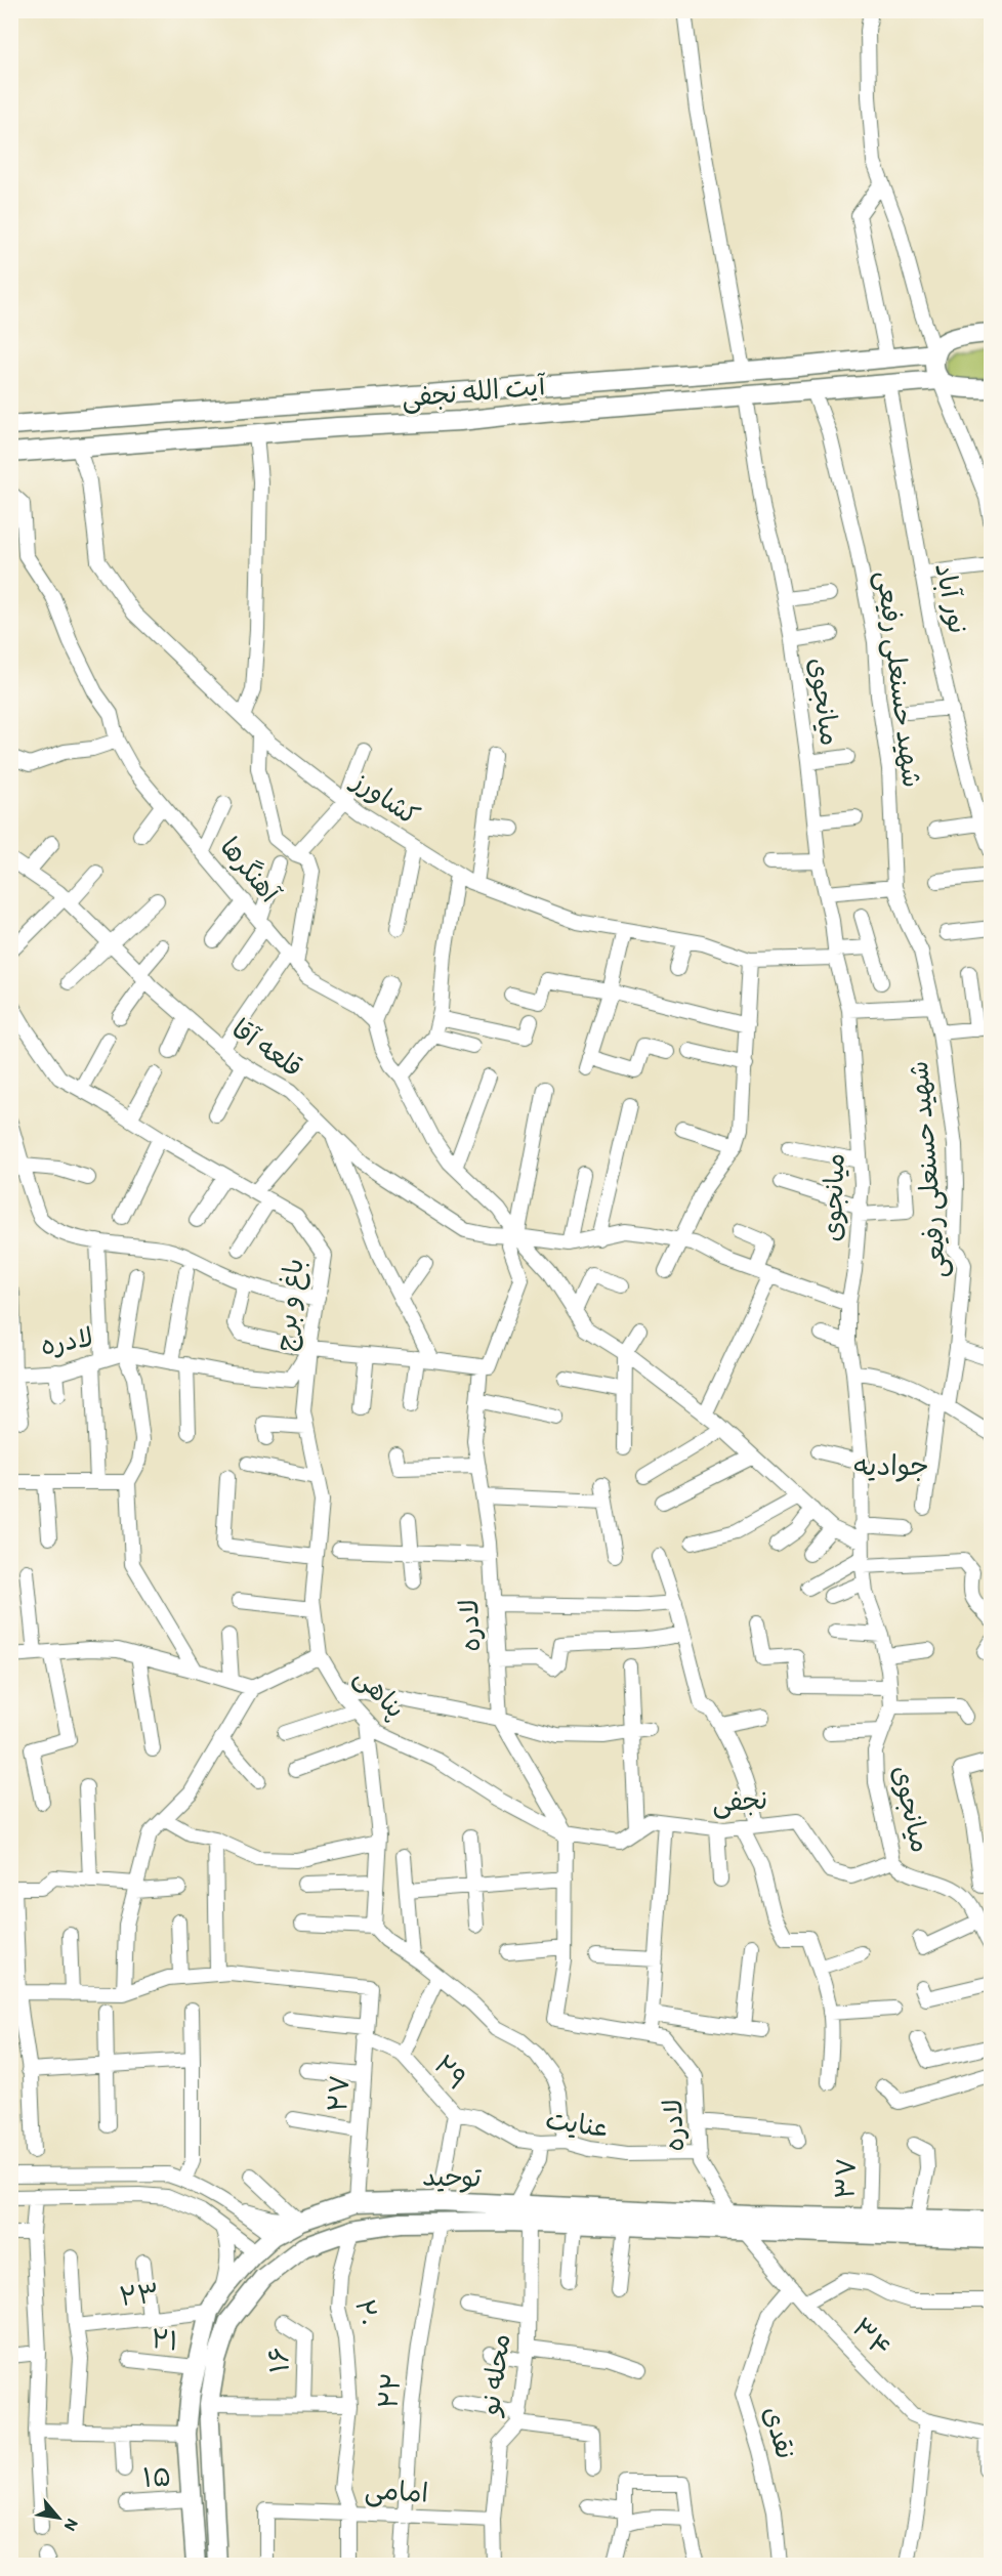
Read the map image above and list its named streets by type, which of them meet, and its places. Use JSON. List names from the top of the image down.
{
  "streets": {
    "main road": ["آیت الله نجفی", "توحید"],
    "street": [
      "نور آباد",
      "شهید حسنعلی رفیعی",
      "میانجوی",
      "کشاورز",
      "آهنگرها",
      "قلعه آقا",
      "باغ و برج",
      "لادره",
      "پناهی",
      "نجفی",
      "۲۹",
      "۲۷",
      "عنایت",
      "۳۷",
      "۲۳",
      "۲۰",
      "۳۴",
      "۲۱",
      "۱۶",
      "محله نو",
      "۲۲",
      "نقدی",
      "۱۵",
      "امامی"
    ]
  },
  "crossings": [
    ["آیت الله نجفی", "نور آباد"],
    ["آیت الله نجفی", "شهید حسنعلی رفیعی"],
    ["آیت الله نجفی", "میانجوی"],
    ["آیت الله نجفی", "کشاورز"],
    ["میانجوی", "کشاورز"],
    ["میانجوی", "قلعه آقا"],
    ["میانجوی", "نجفی"],
    ["باغ و برج", "لادره"],
    ["باغ و برج", "پناهی"],
    ["لادره", "پناهی"],
    ["لادره", "نجفی"],
    ["لادره", "عنایت"],
    ["لادره", "توحید"],
    ["پناهی", "نجفی"],
    ["۲۹", "۲۷"],
    ["۲۹", "عنایت"],
    ["۲۹", "توحید"],
    ["۲۷", "توحید"],
    ["توحید", "۳۷"],
    ["توحید", "۲۳"],
    ["توحید", "۲۰"],
    ["توحید", "۳۴"],
    ["توحید", "۲۱"],
    ["توحید", "محله نو"],
    ["توحید", "۲۲"],
    ["توحید", "۱۵"],
    ["۲۰", "امامی"],
    ["۳۴", "نقدی"],
    ["محله نو", "امامی"],
    ["۲۲", "امامی"]
  ],
  "districts": ["جوادیه"],
  "north": "bottom right"
}
